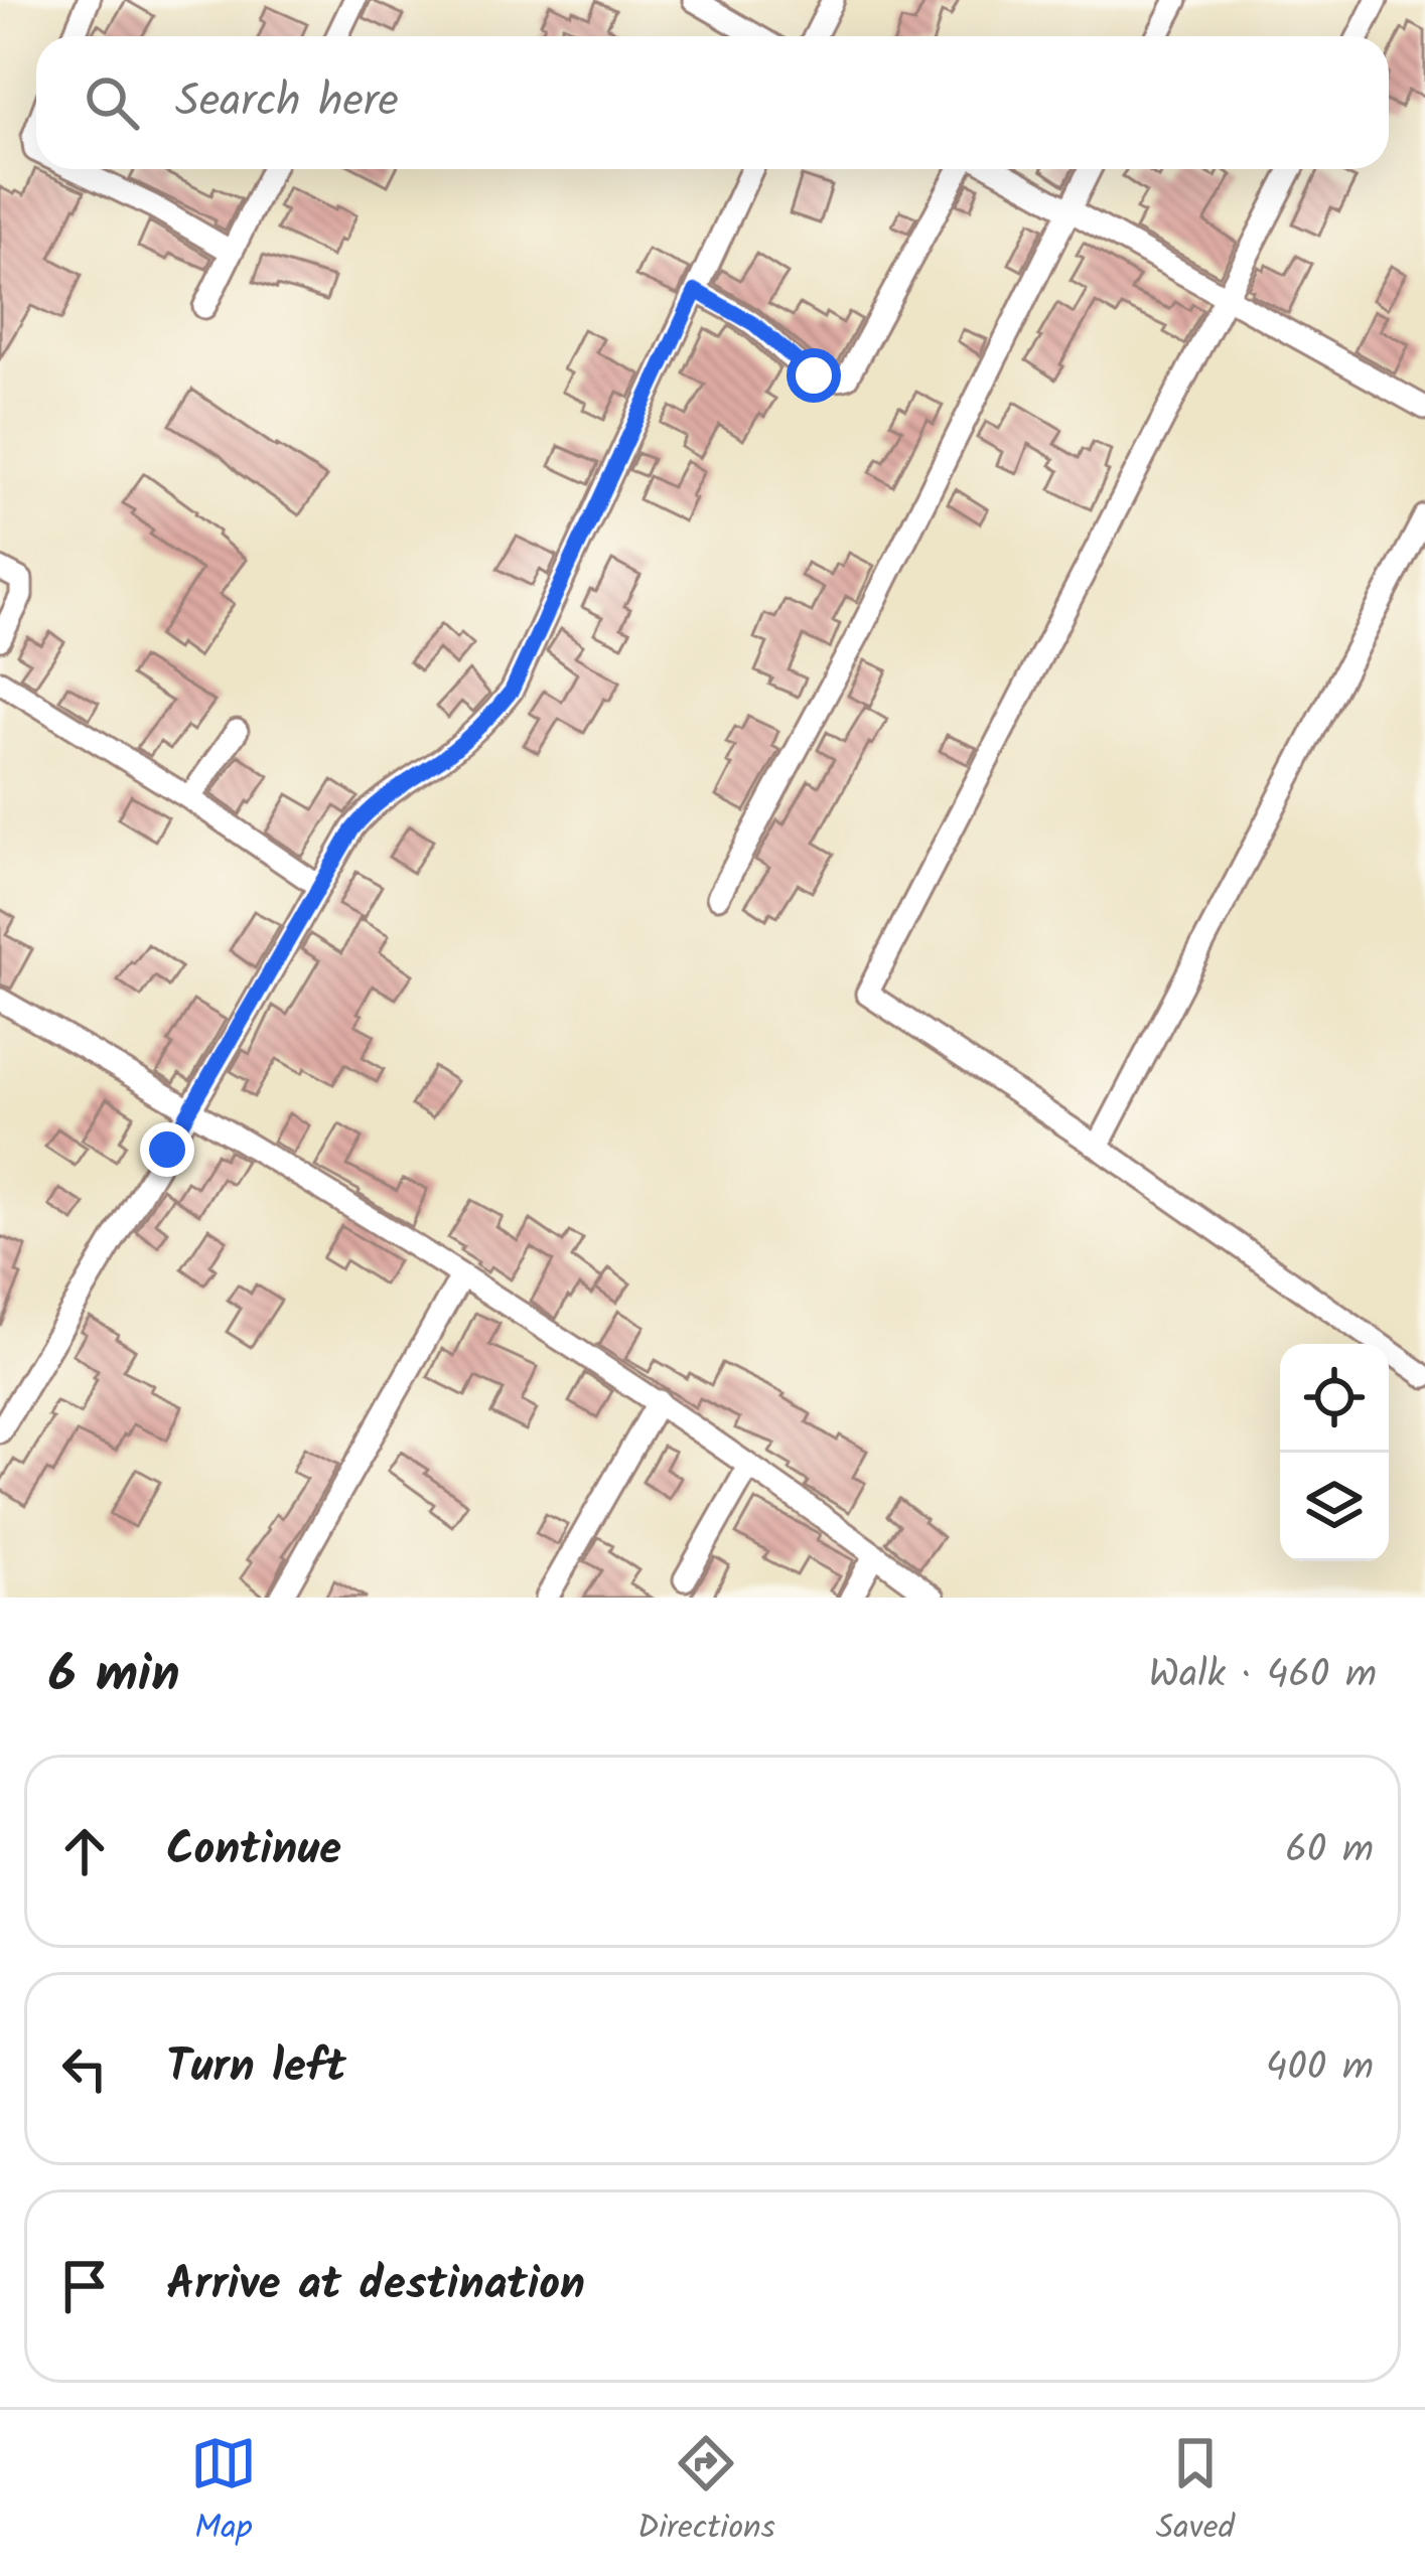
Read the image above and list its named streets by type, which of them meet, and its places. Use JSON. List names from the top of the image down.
{
  "page": {
    "search": "Search here",
    "heading": ["6 min", "Walk · 460 m"],
    "list": [
      ["Continue", "60 m"],
      ["Turn left", "400 m"],
      "Arrive at destination"
    ],
    "nav": ["Map", "Directions", "Saved"]
  }
}
